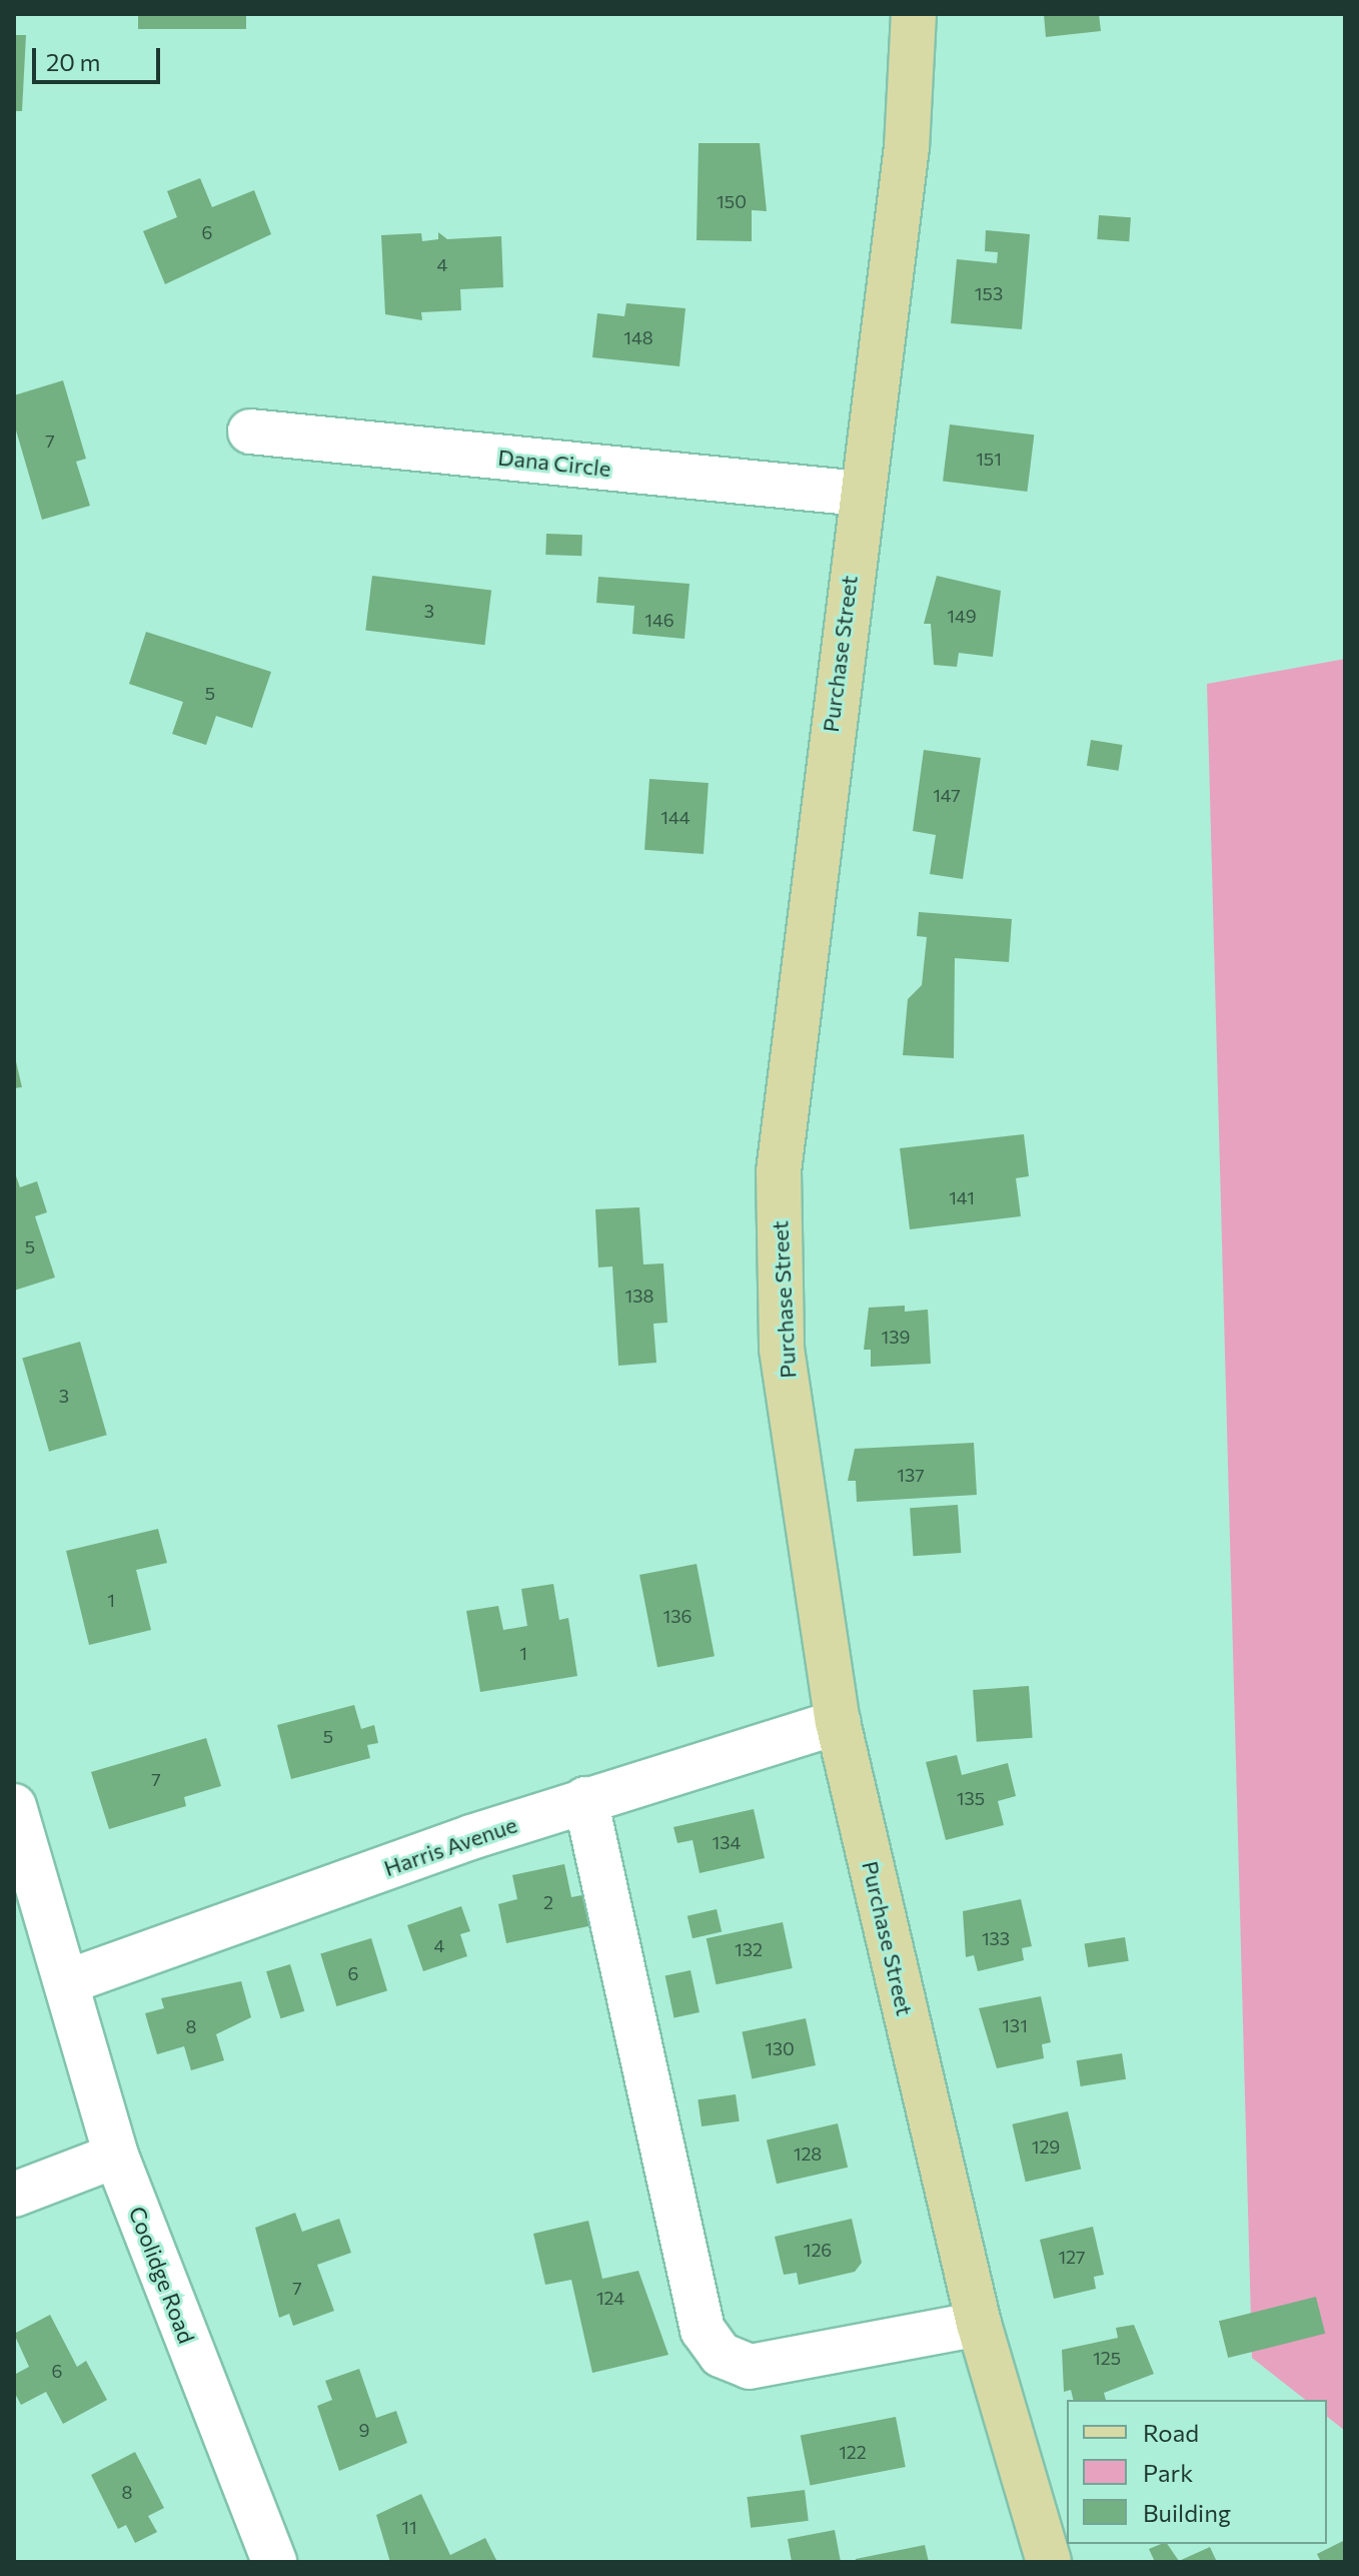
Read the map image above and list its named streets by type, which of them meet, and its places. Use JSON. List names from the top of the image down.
{
  "streets": {
    "main road": ["Purchase Street"],
    "street": ["Dana Circle", "Harris Avenue", "Coolidge Road"]
  },
  "crossings": [
    ["Dana Circle", "Purchase Street"],
    ["Purchase Street", "Harris Avenue"],
    ["Harris Avenue", "Coolidge Road"]
  ],
  "house_numbers": [
    "150",
    "6",
    "4",
    "153",
    "148",
    "7",
    "151",
    "3",
    "149",
    "146",
    "5",
    "147",
    "144",
    "141",
    "5",
    "138",
    "139",
    "3",
    "137",
    "1",
    "136",
    "1",
    "5",
    "7",
    "135",
    "134",
    "2",
    "133",
    "4",
    "132",
    "6",
    "131",
    "8",
    "130",
    "129",
    "128",
    "126",
    "127",
    "7",
    "124",
    "125",
    "6",
    "9",
    "122",
    "8",
    "11"
  ],
  "legend": ["Road", "Park", "Building"],
  "scale_bar": "20 m"
}
